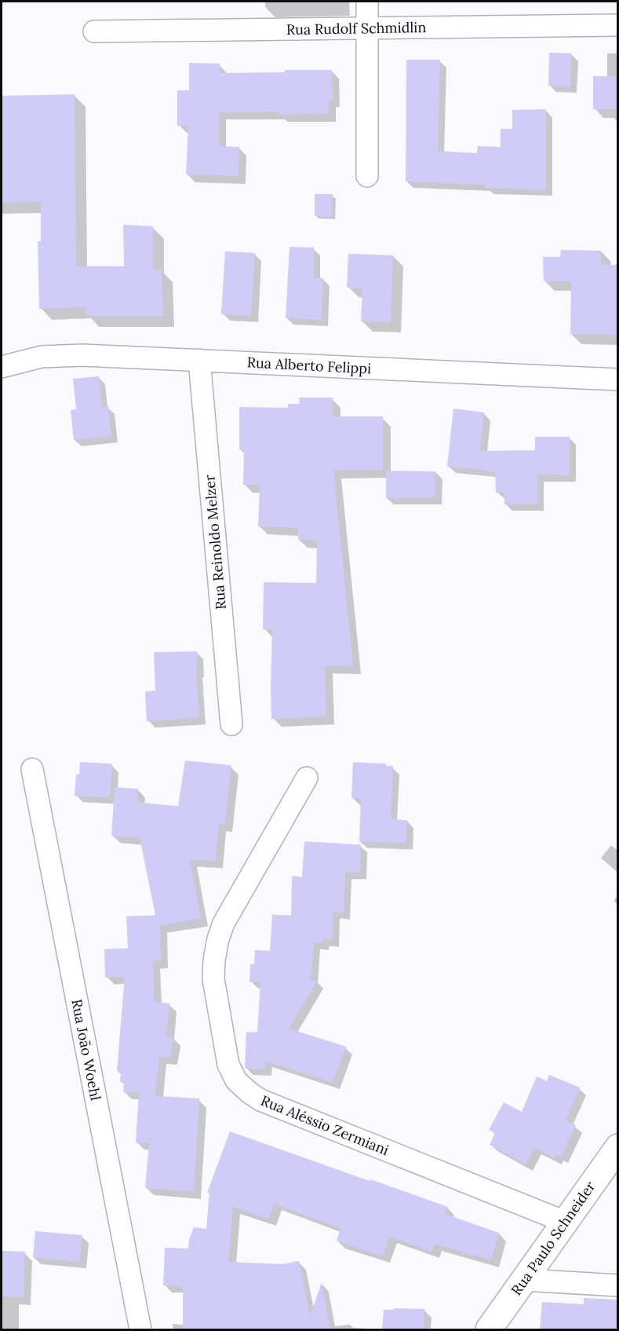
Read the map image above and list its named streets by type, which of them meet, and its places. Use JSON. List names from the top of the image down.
{
  "streets": {
    "street": [
      "Rua Rudolf Schmidlin",
      "Rua Alberto Felippi",
      "Rua Reinoldo Melzer",
      "Rua João Woehl",
      "Rua Aléssio Zermiani",
      "Rua Paulo Schneider"
    ]
  },
  "crossings": [
    ["Rua Alberto Felippi", "Rua Reinoldo Melzer"],
    ["Rua Aléssio Zermiani", "Rua Paulo Schneider"]
  ]
}
